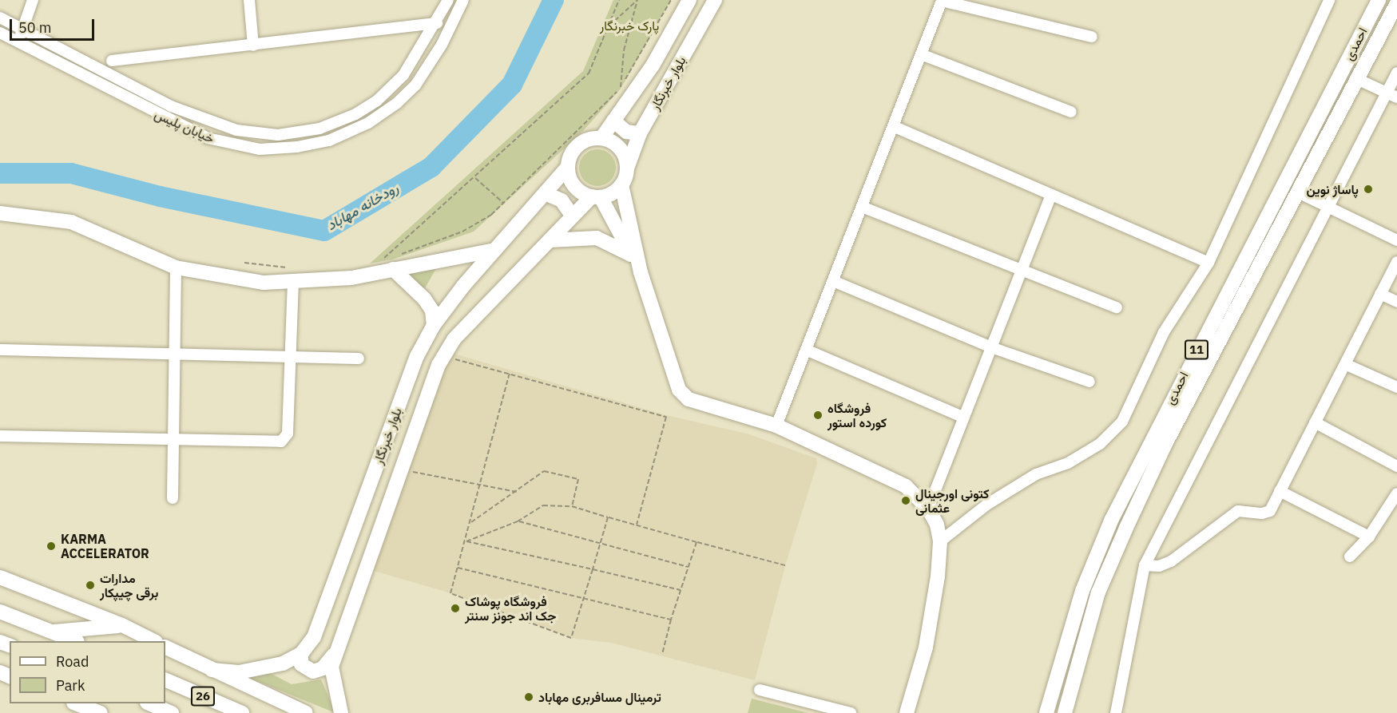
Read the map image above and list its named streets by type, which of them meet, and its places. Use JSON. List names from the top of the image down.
{
  "streets": {
    "main road": [
      "احمدی",
      "بلوار خبرنگار",
      "11",
      "26"
    ],
    "street": ["خیابان پلیس"]
  },
  "water": ["رودخانه مهاباد"],
  "parks": ["پارک خبرنگار"],
  "places": [
    "پاساژ نوین",
    "فروشگاه کورده استور",
    "کتونی اورجینال عثمانی",
    "KARMA ACCELERATOR",
    "مدارات برقی چیپکار",
    "فروشگاه پوشاک جک اند جونز سنتر",
    "ترمینال مسافربری مهاباد"
  ],
  "legend": ["Road", "Park"],
  "scale_bar": "50 m"
}
